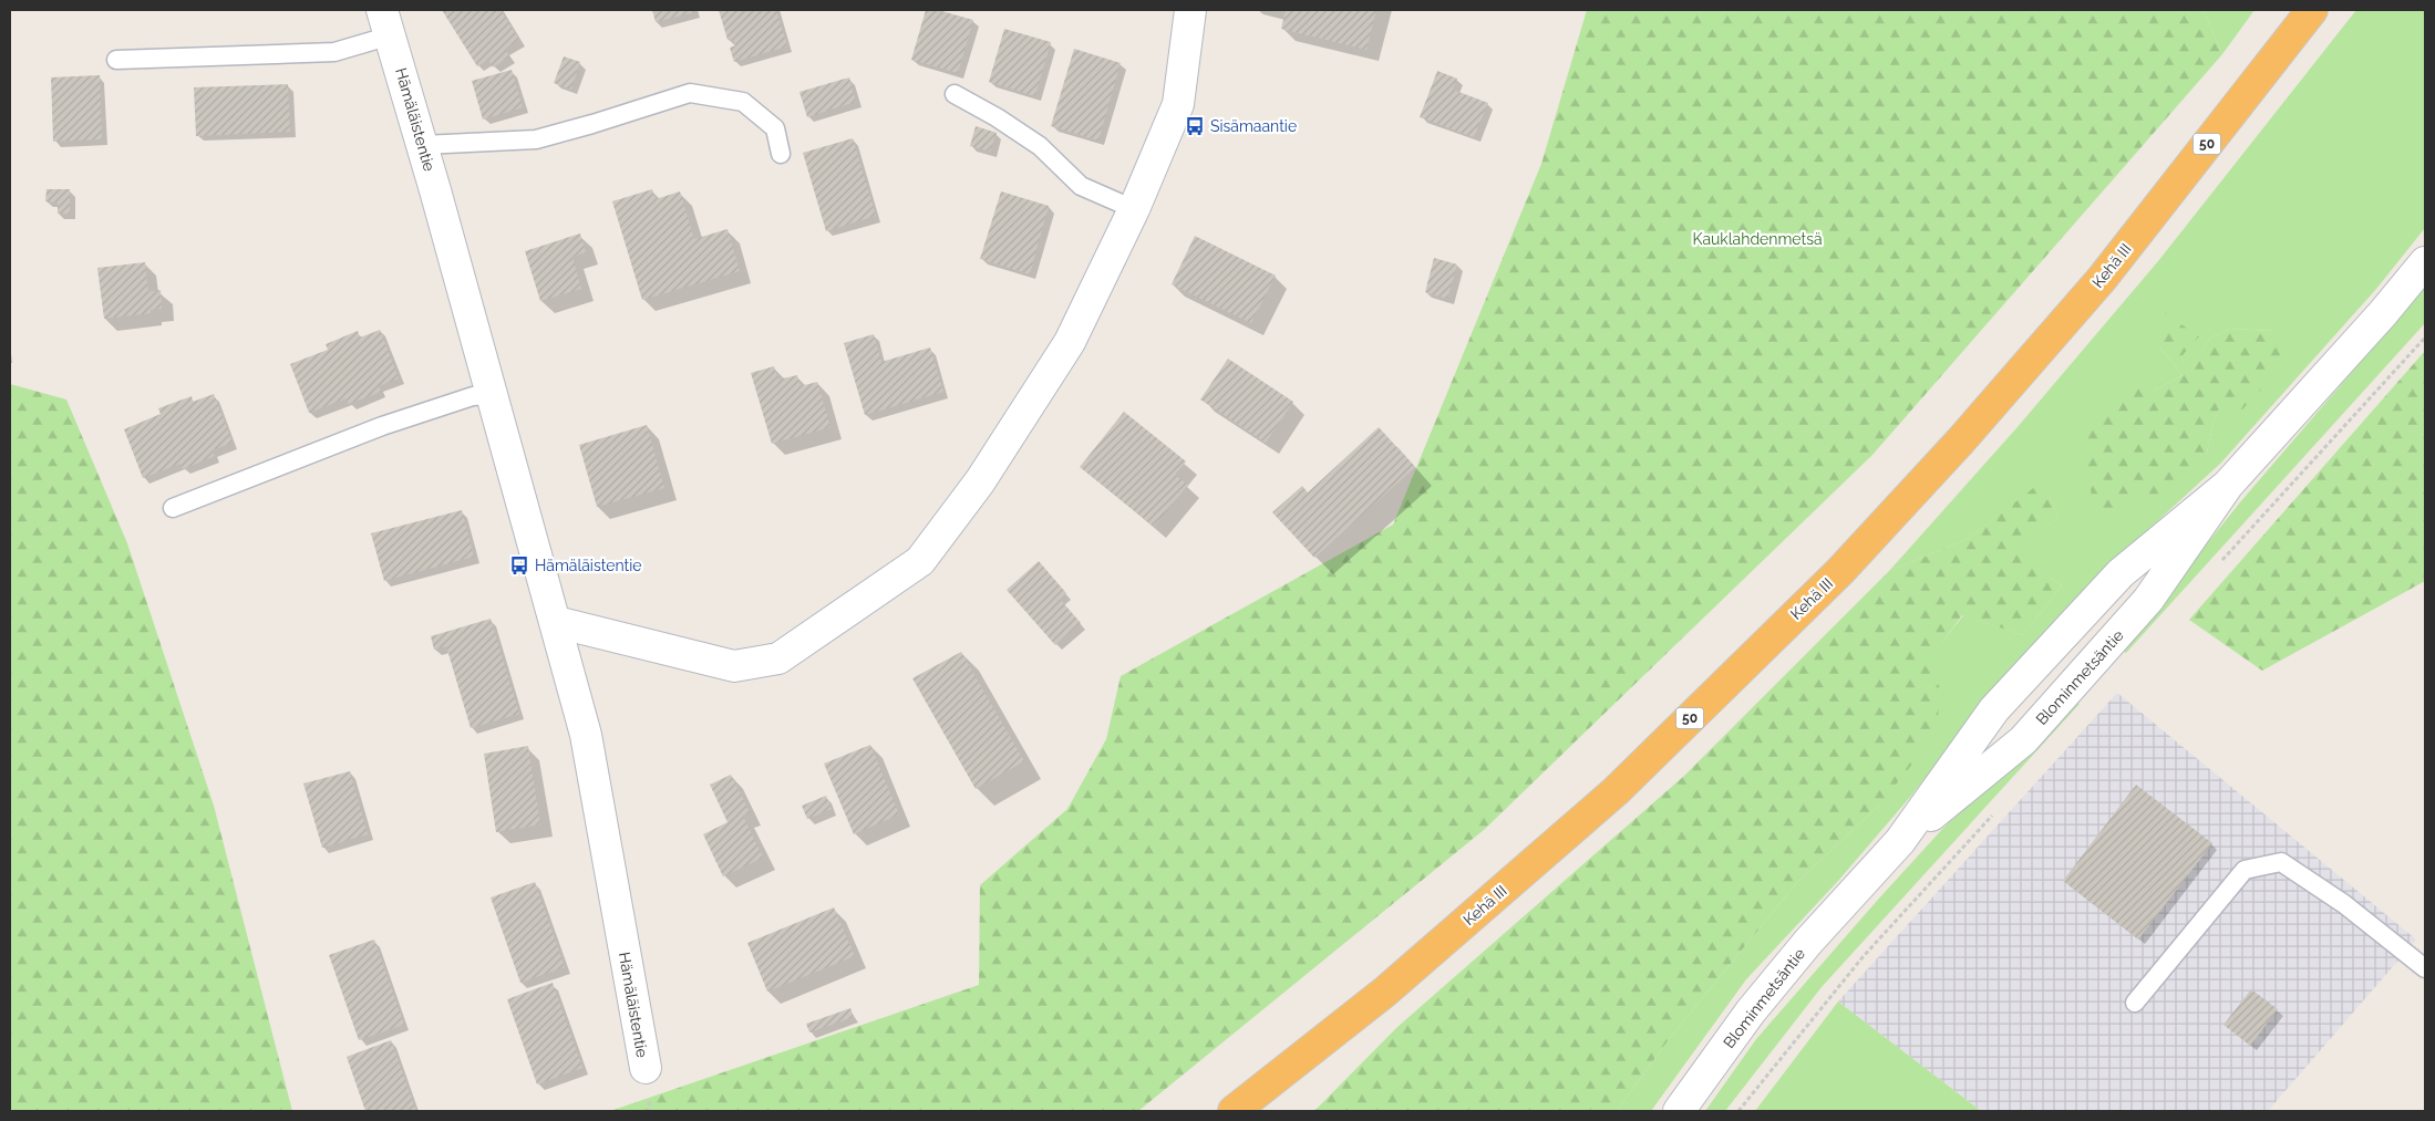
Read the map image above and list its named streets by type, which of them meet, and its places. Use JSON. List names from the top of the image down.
{
  "streets": {
    "highway": ["50", "Kehä III"],
    "street": ["Hämäläistentie", "Blominmetsäntie"]
  },
  "parks": ["Kauklahdenmetsä"],
  "places": {
    "bus stop": ["Sisämaantie", "Hämäläistentie"]
  }
}
